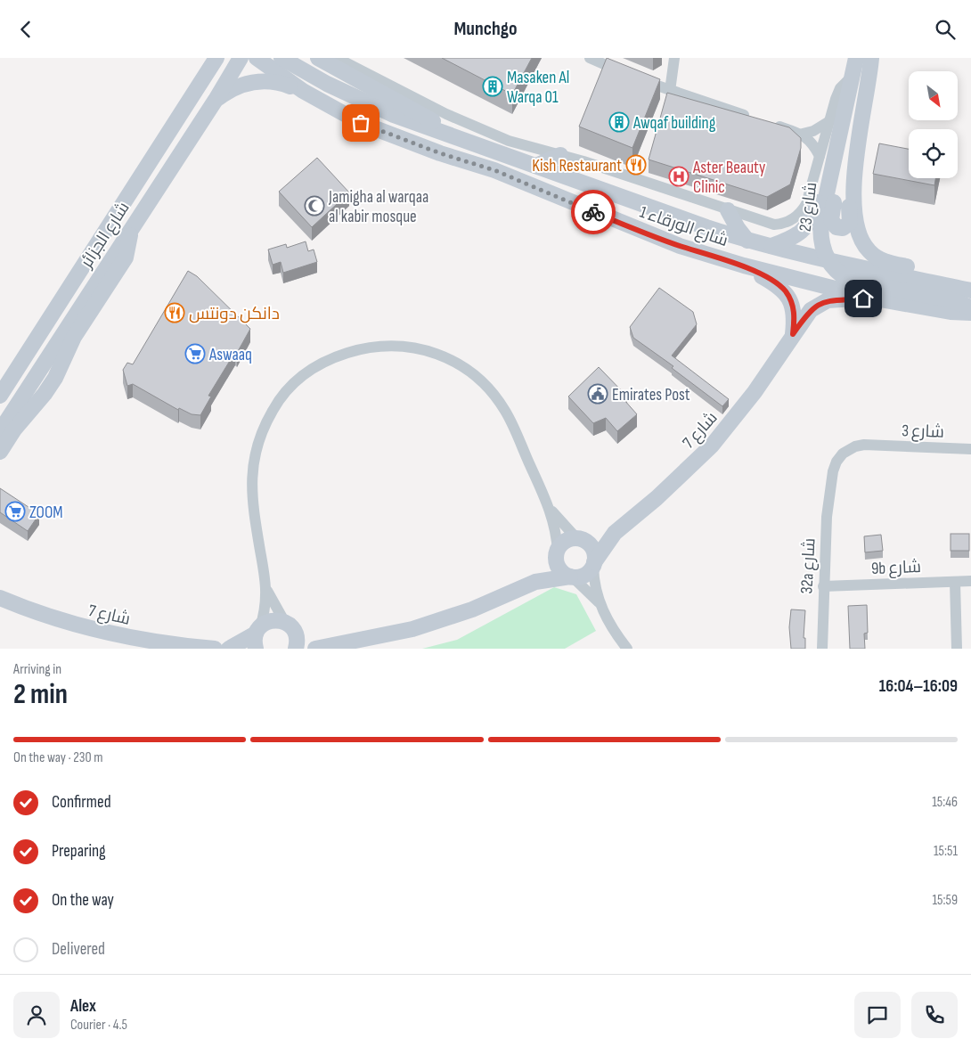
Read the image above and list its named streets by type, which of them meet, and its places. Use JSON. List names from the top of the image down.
{
  "streets": {
    "street": [
      "شارع 23",
      "شارع الورقاء 1",
      "شارع الجزائر",
      "شارع 7",
      "شارع 3",
      "32a شارع",
      "9b شارع"
    ]
  },
  "crossings": [
    ["شارع 23", "شارع الورقاء 1"],
    ["شارع الورقاء 1", "شارع 7"],
    ["شارع 3", "32a شارع"],
    ["32a شارع", "9b شارع"]
  ],
  "places": {
    "building": ["Masaken Al Warqa 01", "Awqaf building"],
    "restaurant": ["Kish Restaurant", "دانكن دونتس"],
    "hospital": ["Aster Beauty Clinic"],
    "mosque": ["Jamigha al warqaa al kabir mosque"],
    "supermarket": ["Aswaaq", "ZOOM"],
    "public building": ["Emirates Post"]
  },
  "north": "bottom right",
  "page": {
    "header": "Munchgo",
    "heading": ["2 min", "Arriving in", "16:04–16:09"],
    "panel": ["Alex", "Courier · 4.5"],
    "bar": "On the way · 230 m",
    "list": [
      ["Confirmed", "15:46"],
      ["Preparing", "15:51"],
      ["On the way", "15:59"],
      "Delivered"
    ]
  }
}
